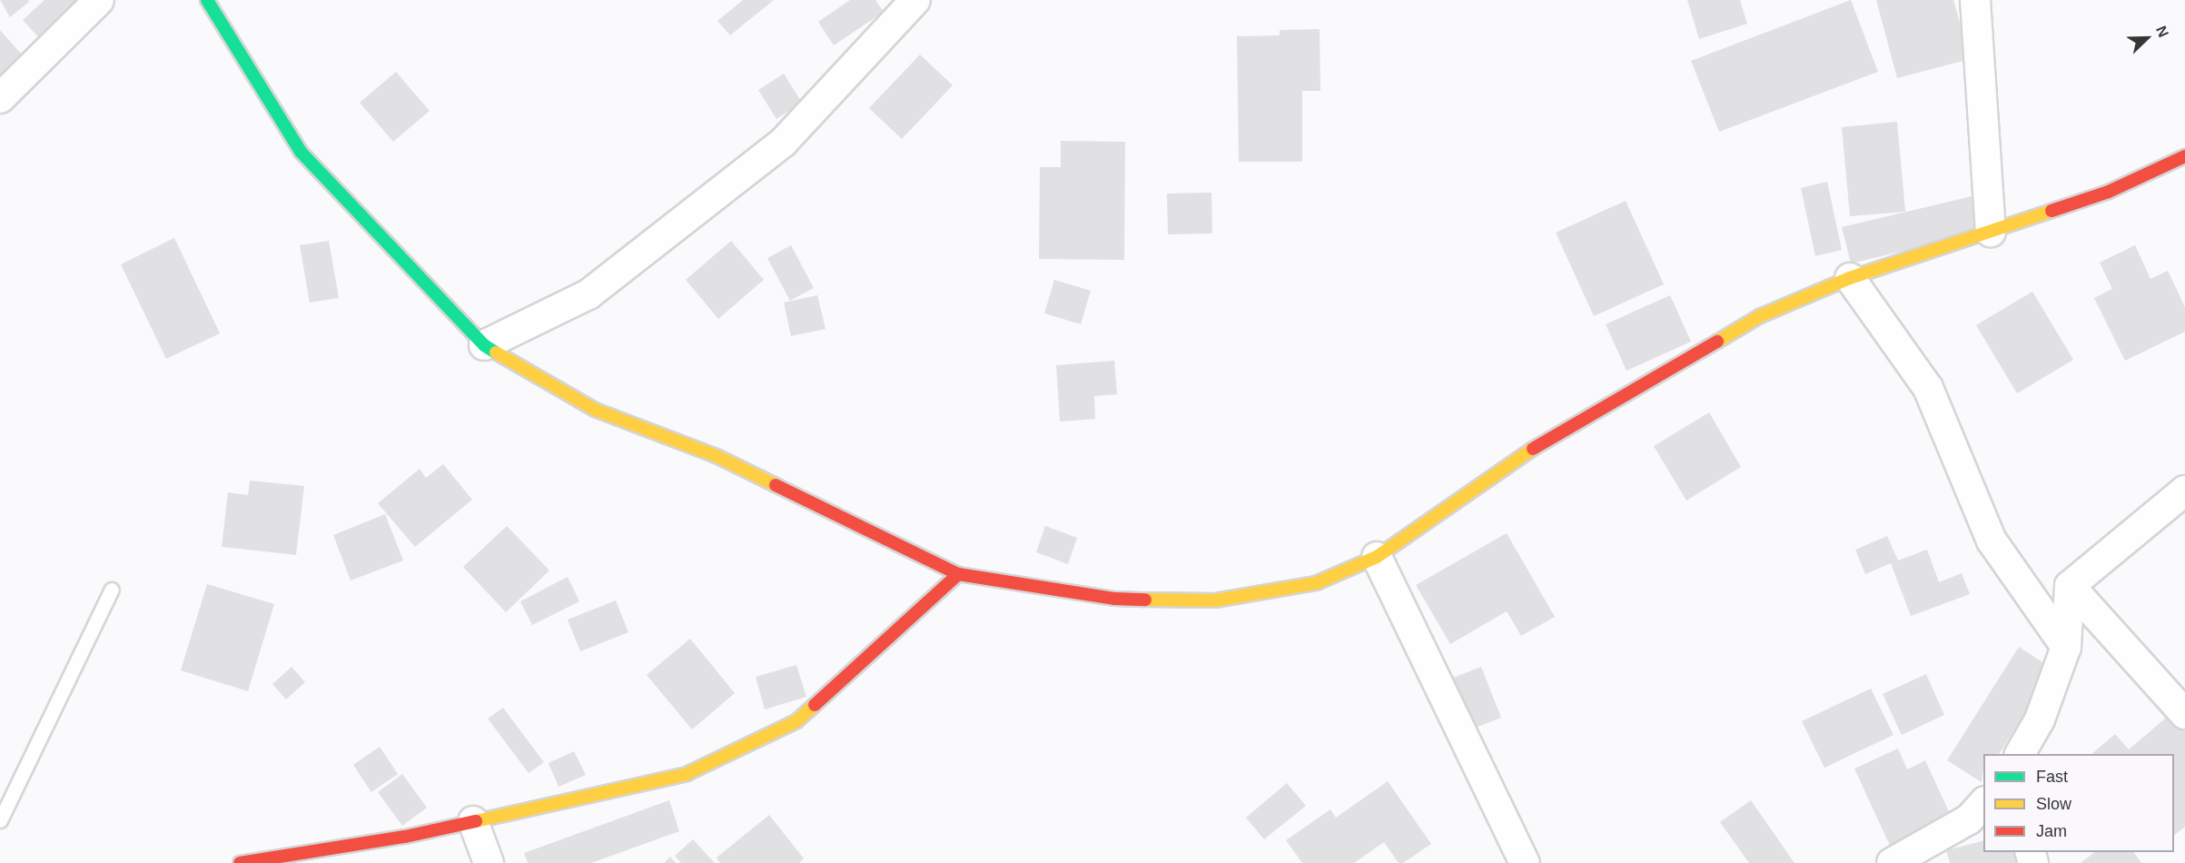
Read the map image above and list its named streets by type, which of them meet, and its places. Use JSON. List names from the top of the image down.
{
  "legend": ["Fast", "Slow", "Jam"],
  "north": "top right"
}
